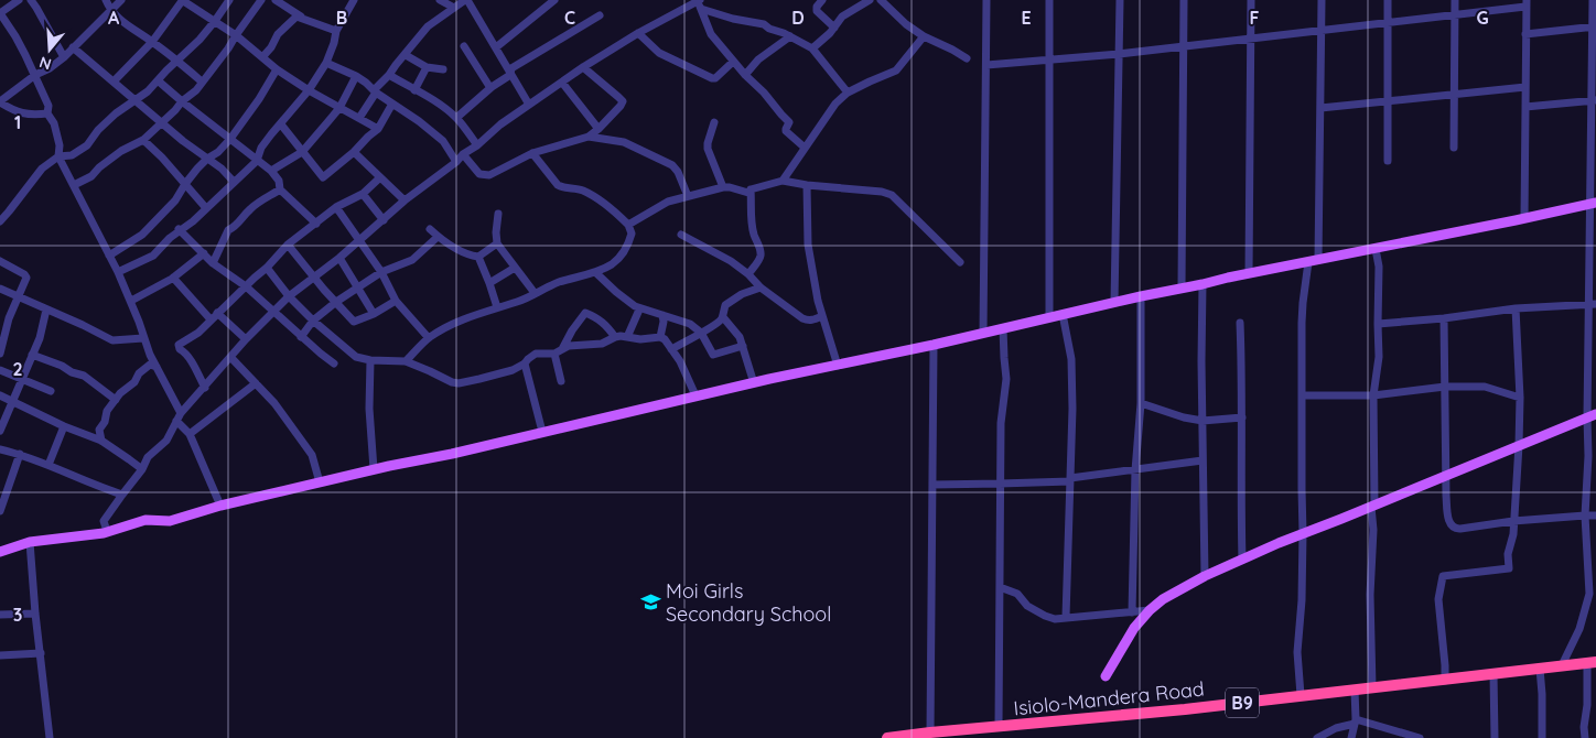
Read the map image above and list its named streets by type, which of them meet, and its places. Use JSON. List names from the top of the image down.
{
  "streets": {
    "highway": ["Isiolo-Mandera Road", "B9"]
  },
  "places": {
    "school or university": ["Moi Girls Secondary School"]
  },
  "north": "bottom",
  "grid": {
    "columns": [
      "A",
      "B",
      "C",
      "D",
      "E",
      "F",
      "G"
    ],
    "rows": ["1", "2", "3"]
  }
}
